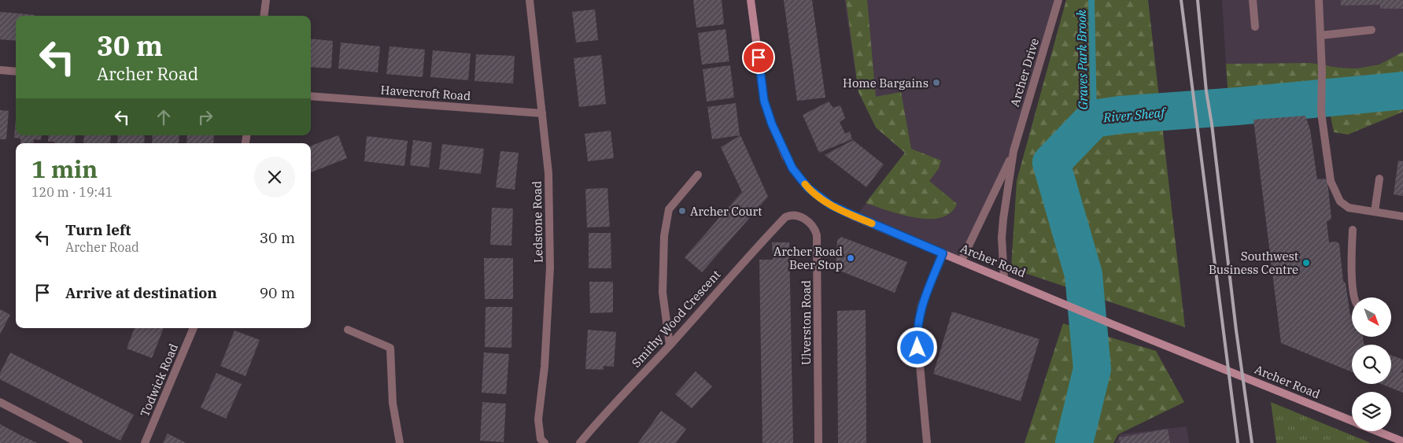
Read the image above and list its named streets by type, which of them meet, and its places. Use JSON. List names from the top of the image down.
{
  "streets": {
    "street": [
      "Archer Drive",
      "Havercroft Road",
      "Ledstone Road",
      "Archer Road",
      "Smithy Wood Crescent",
      "Ulverston Road",
      "Todwick Road"
    ]
  },
  "crossings": [
    ["Havercroft Road", "Ledstone Road"],
    ["Smithy Wood Crescent", "Ulverston Road"]
  ],
  "water": ["Graves Park Brook", "River Sheaf"],
  "places": [
    "Home Bargains",
    "Archer Court",
    "Archer Road Beer Stop",
    "Southwest Business Centre"
  ],
  "north": "bottom right",
  "page": {
    "turn": ["30 m", "Archer Road"],
    "heading": ["1 min", "120 m · 19:41"],
    "list": [
      {
        "name": "Turn left",
        "note": "Archer Road",
        "value": "30 m"
      },
      {
        "name": "Arrive at destination",
        "value": "90 m"
      }
    ]
  }
}
